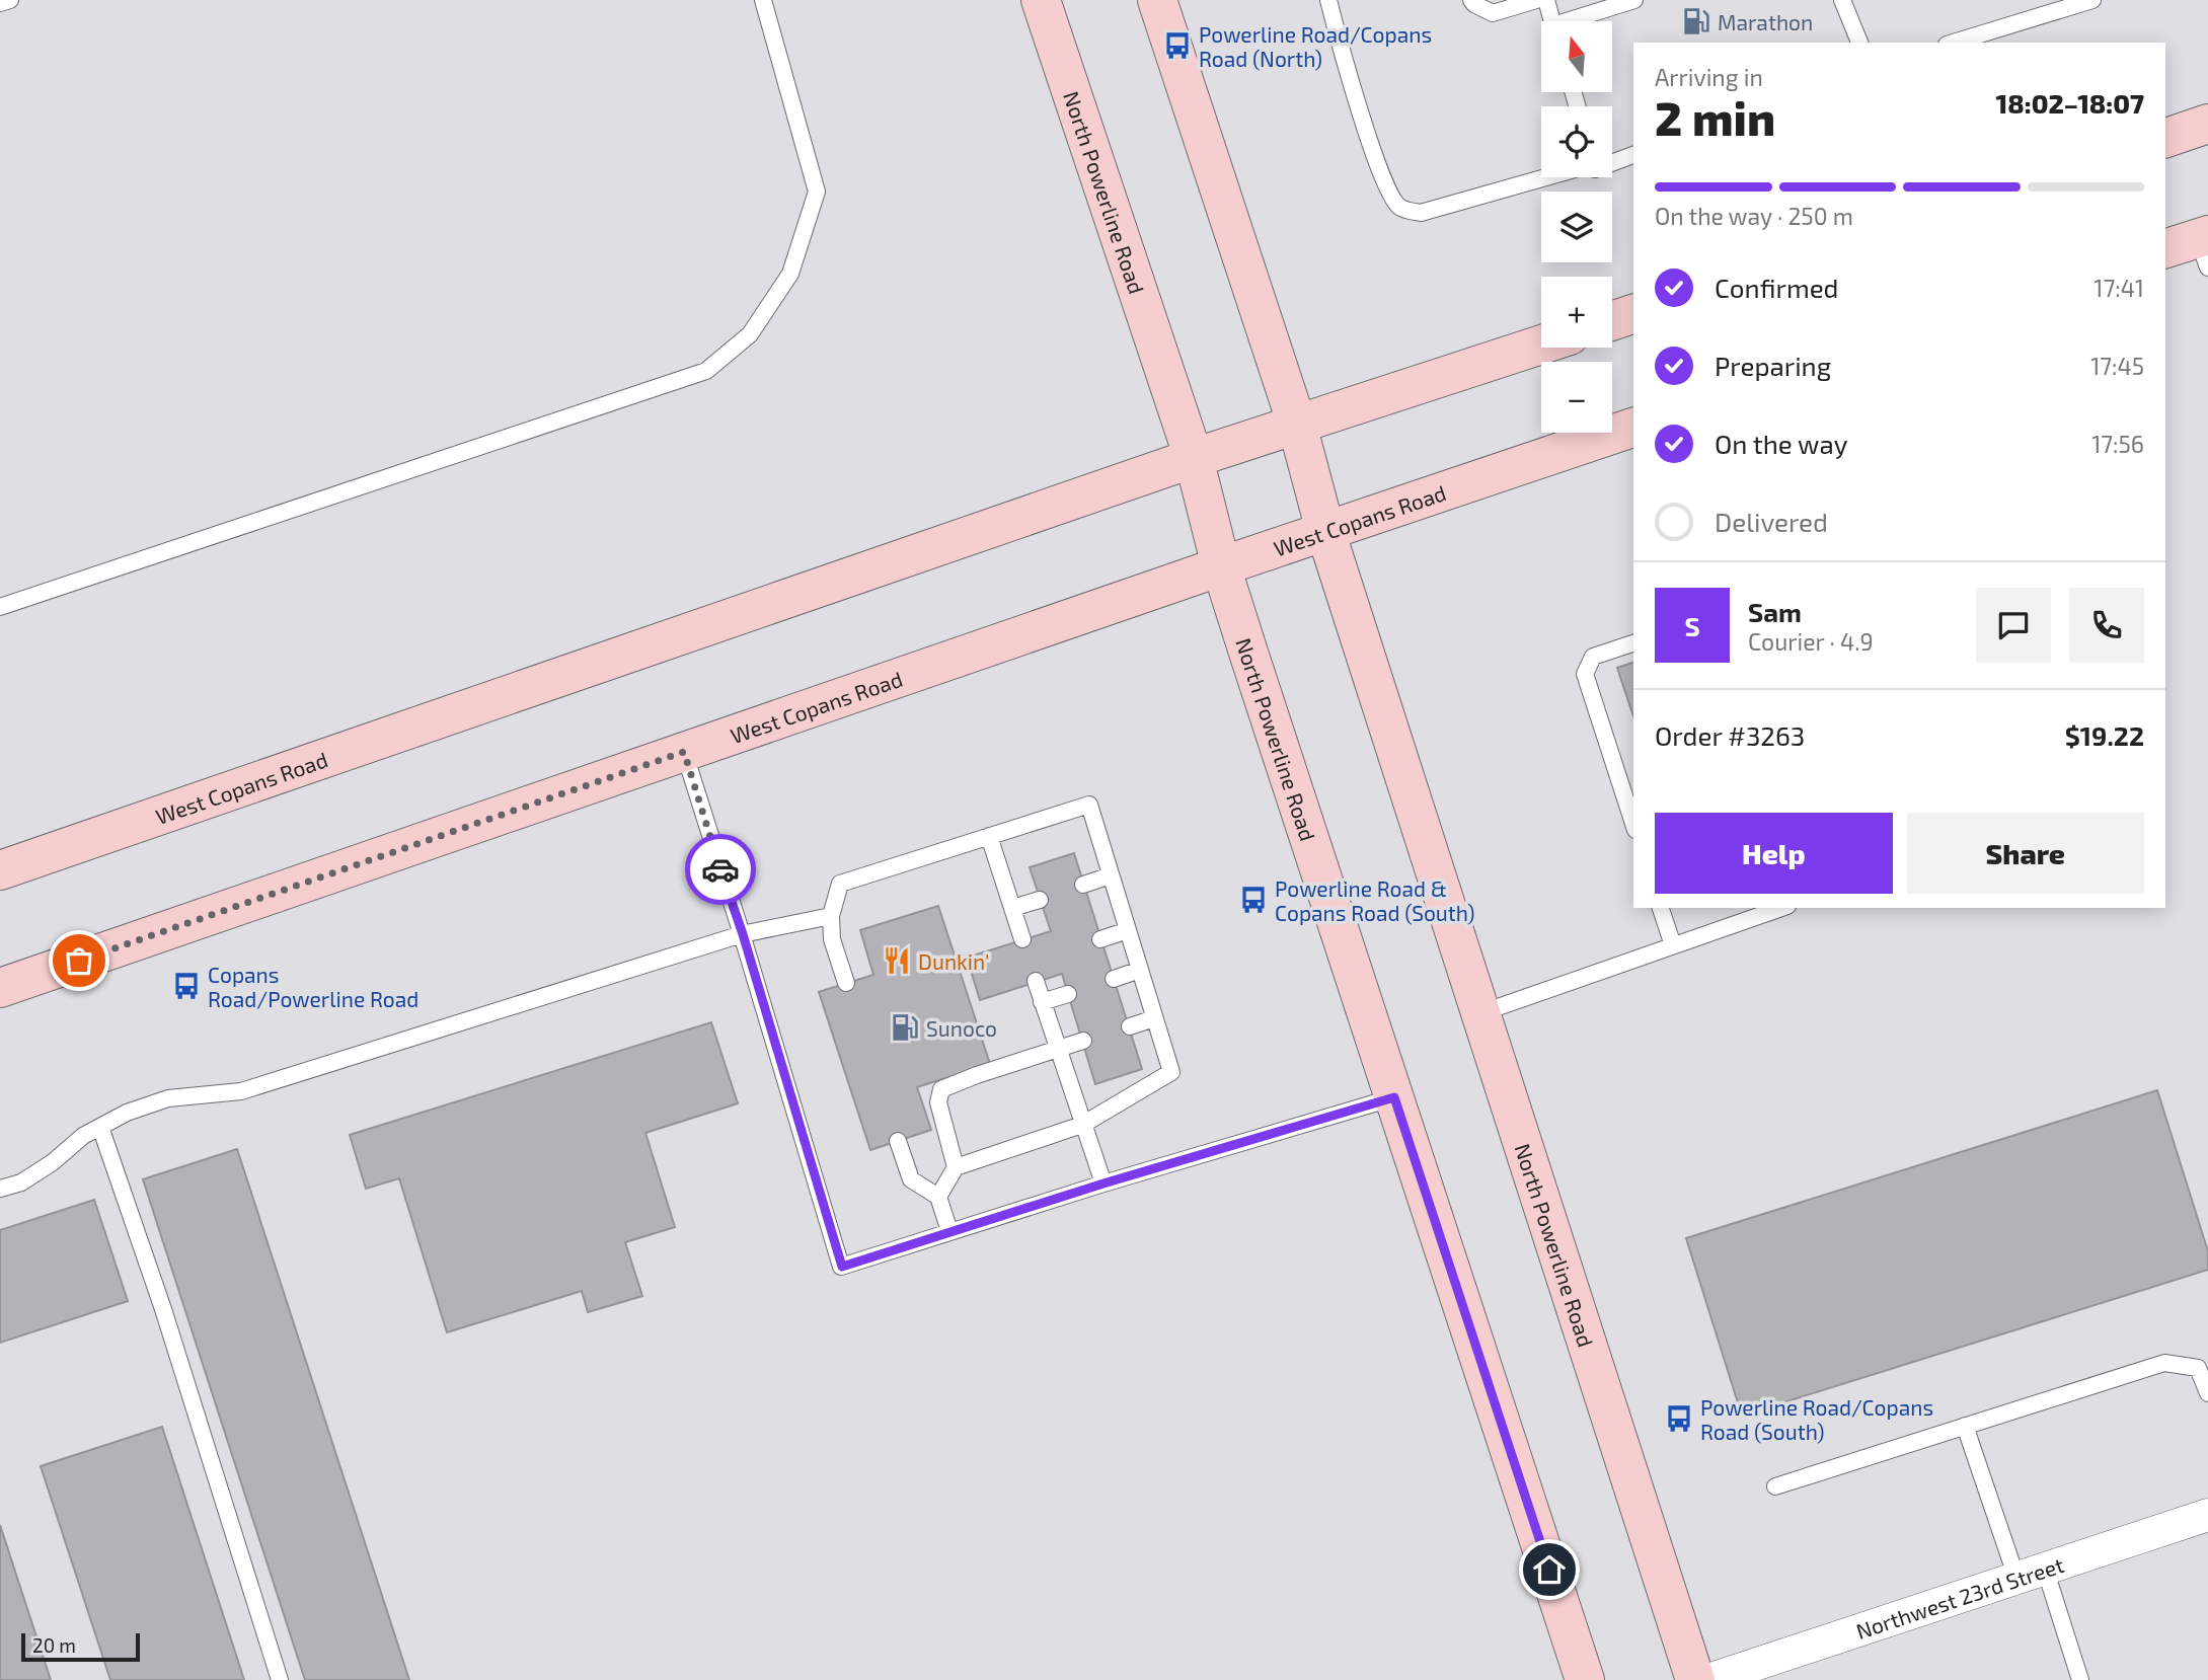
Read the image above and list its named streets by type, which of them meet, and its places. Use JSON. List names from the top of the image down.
{
  "streets": {
    "main road": ["North Powerline Road", "West Copans Road"],
    "street": ["Northwest 23rd Street"]
  },
  "crossings": [
    ["North Powerline Road", "West Copans Road"]
  ],
  "places": {
    "fuel station": ["Marathon", "Sunoco"],
    "bus stop": [
      "Powerline Road/Copans Road (North)",
      "Powerline Road & Copans Road (South)",
      "Copans Road/Powerline Road",
      "Powerline Road/Copans Road (South)"
    ],
    "restaurant": ["Dunkin'"]
  },
  "scale_bar": "20 m",
  "north": "top",
  "page": {
    "map_buttons": ["+", "−"],
    "heading": ["2 min", "Arriving in", "18:02–18:07"],
    "panel": [
      "Sam",
      "Courier · 4.9",
      "Order #3263",
      "$19.22"
    ],
    "bar": "On the way · 250 m",
    "list": [
      ["Confirmed", "17:41"],
      ["Preparing", "17:45"],
      ["On the way", "17:56"],
      "Delivered"
    ],
    "round": "S",
    "buttons": ["Help", "Share"],
    "scale": "20 m"
  }
}
